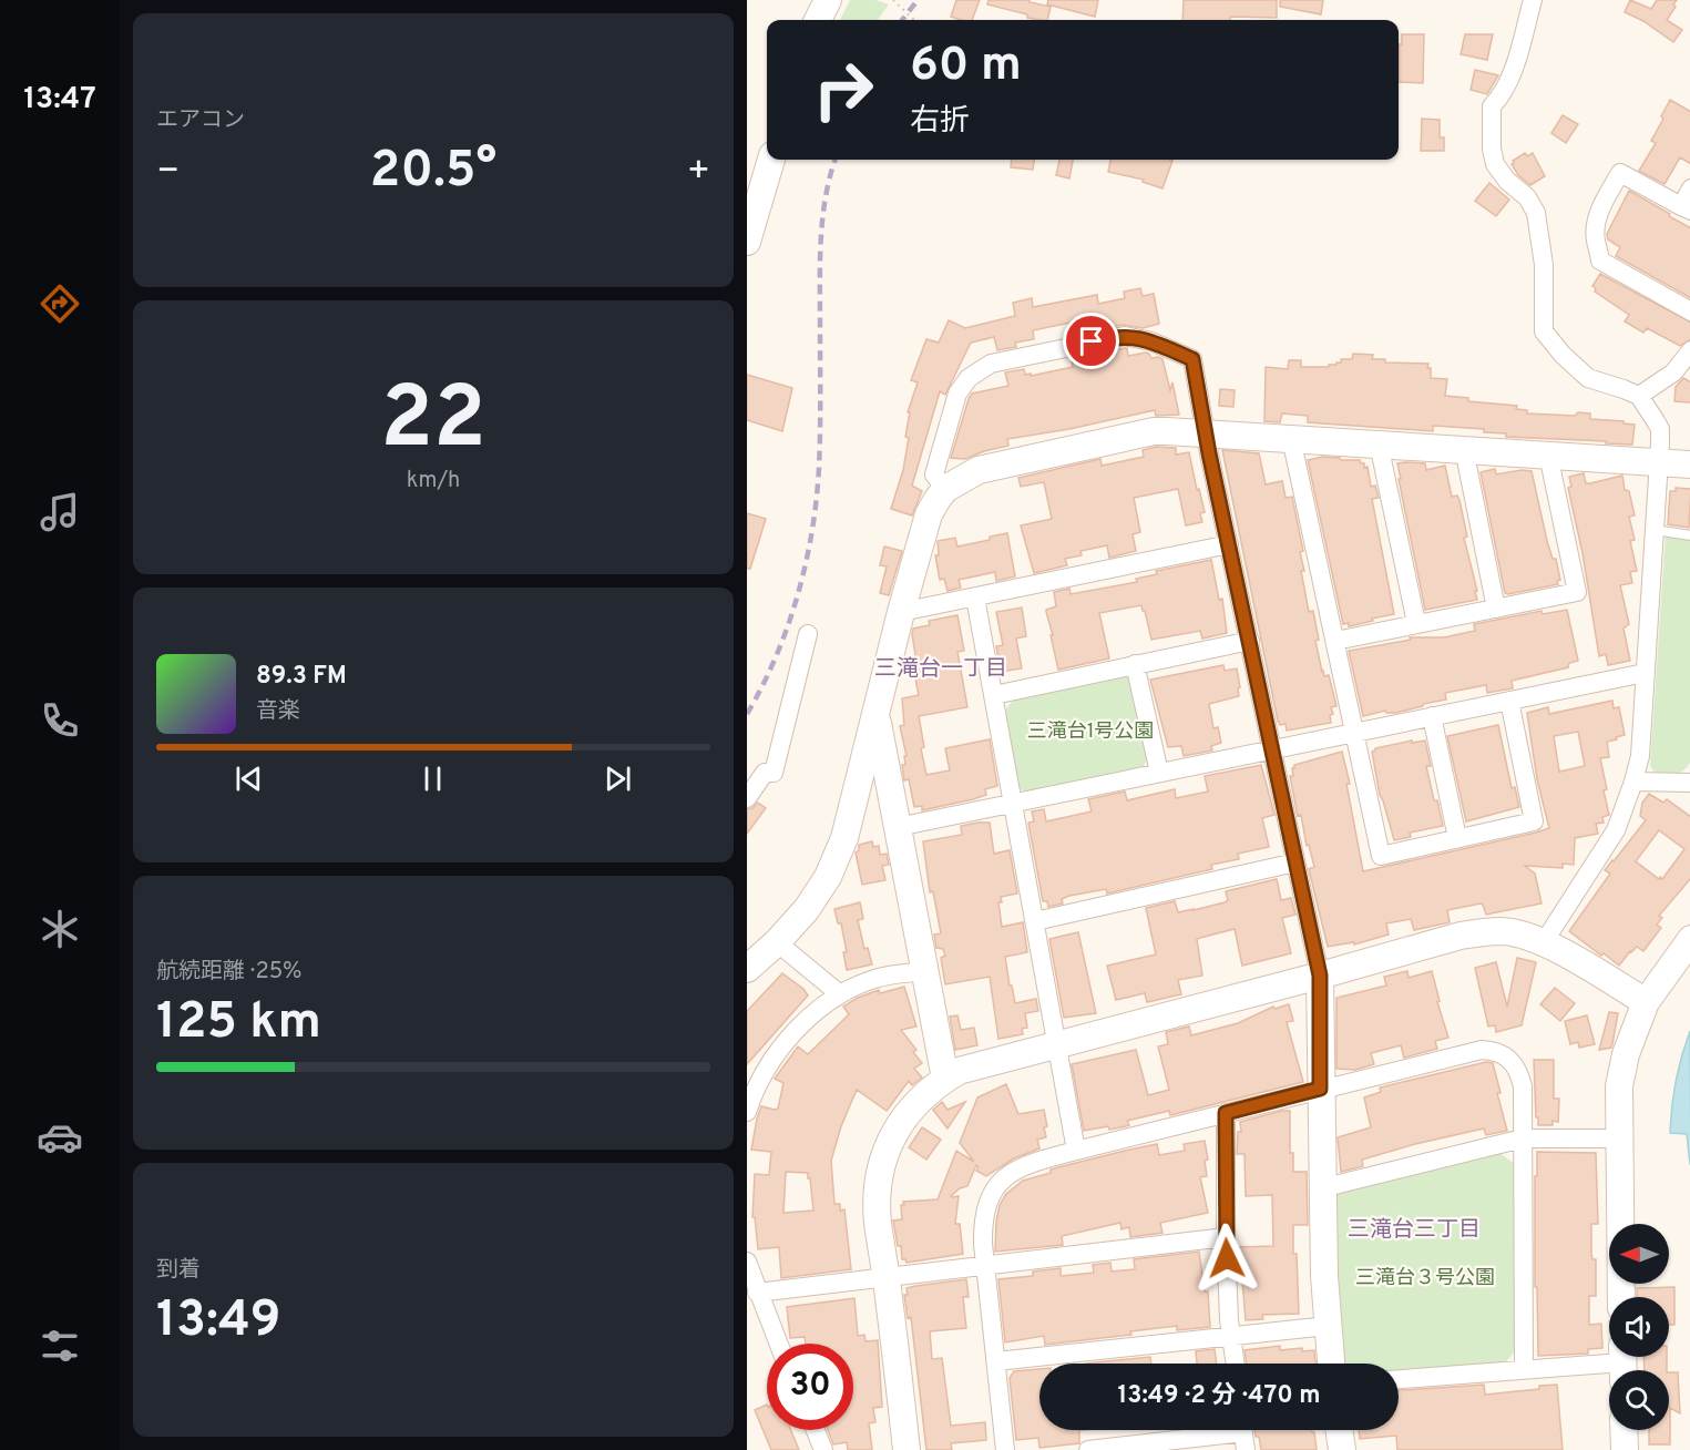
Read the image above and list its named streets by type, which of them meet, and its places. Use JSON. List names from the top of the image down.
{
  "districts": ["三滝台一丁目", "三滝台三丁目"],
  "parks": ["三滝台1号公園", "三滝台３号公園"],
  "north": "left",
  "page": {
    "tabs": "13:47",
    "tile": [
      "エアコン",
      ["22", "km/h"],
      ["航続距離 · 25%", "125 km"],
      ["到着", "13:49"]
    ],
    "turn": ["60 m", "右折"],
    "heat": ["−", "20.5°", "+"],
    "song": ["89.3 FM", "音楽"],
    "limit": "30",
    "trip": "13:49 · 2 分 · 470 m"
  }
}
